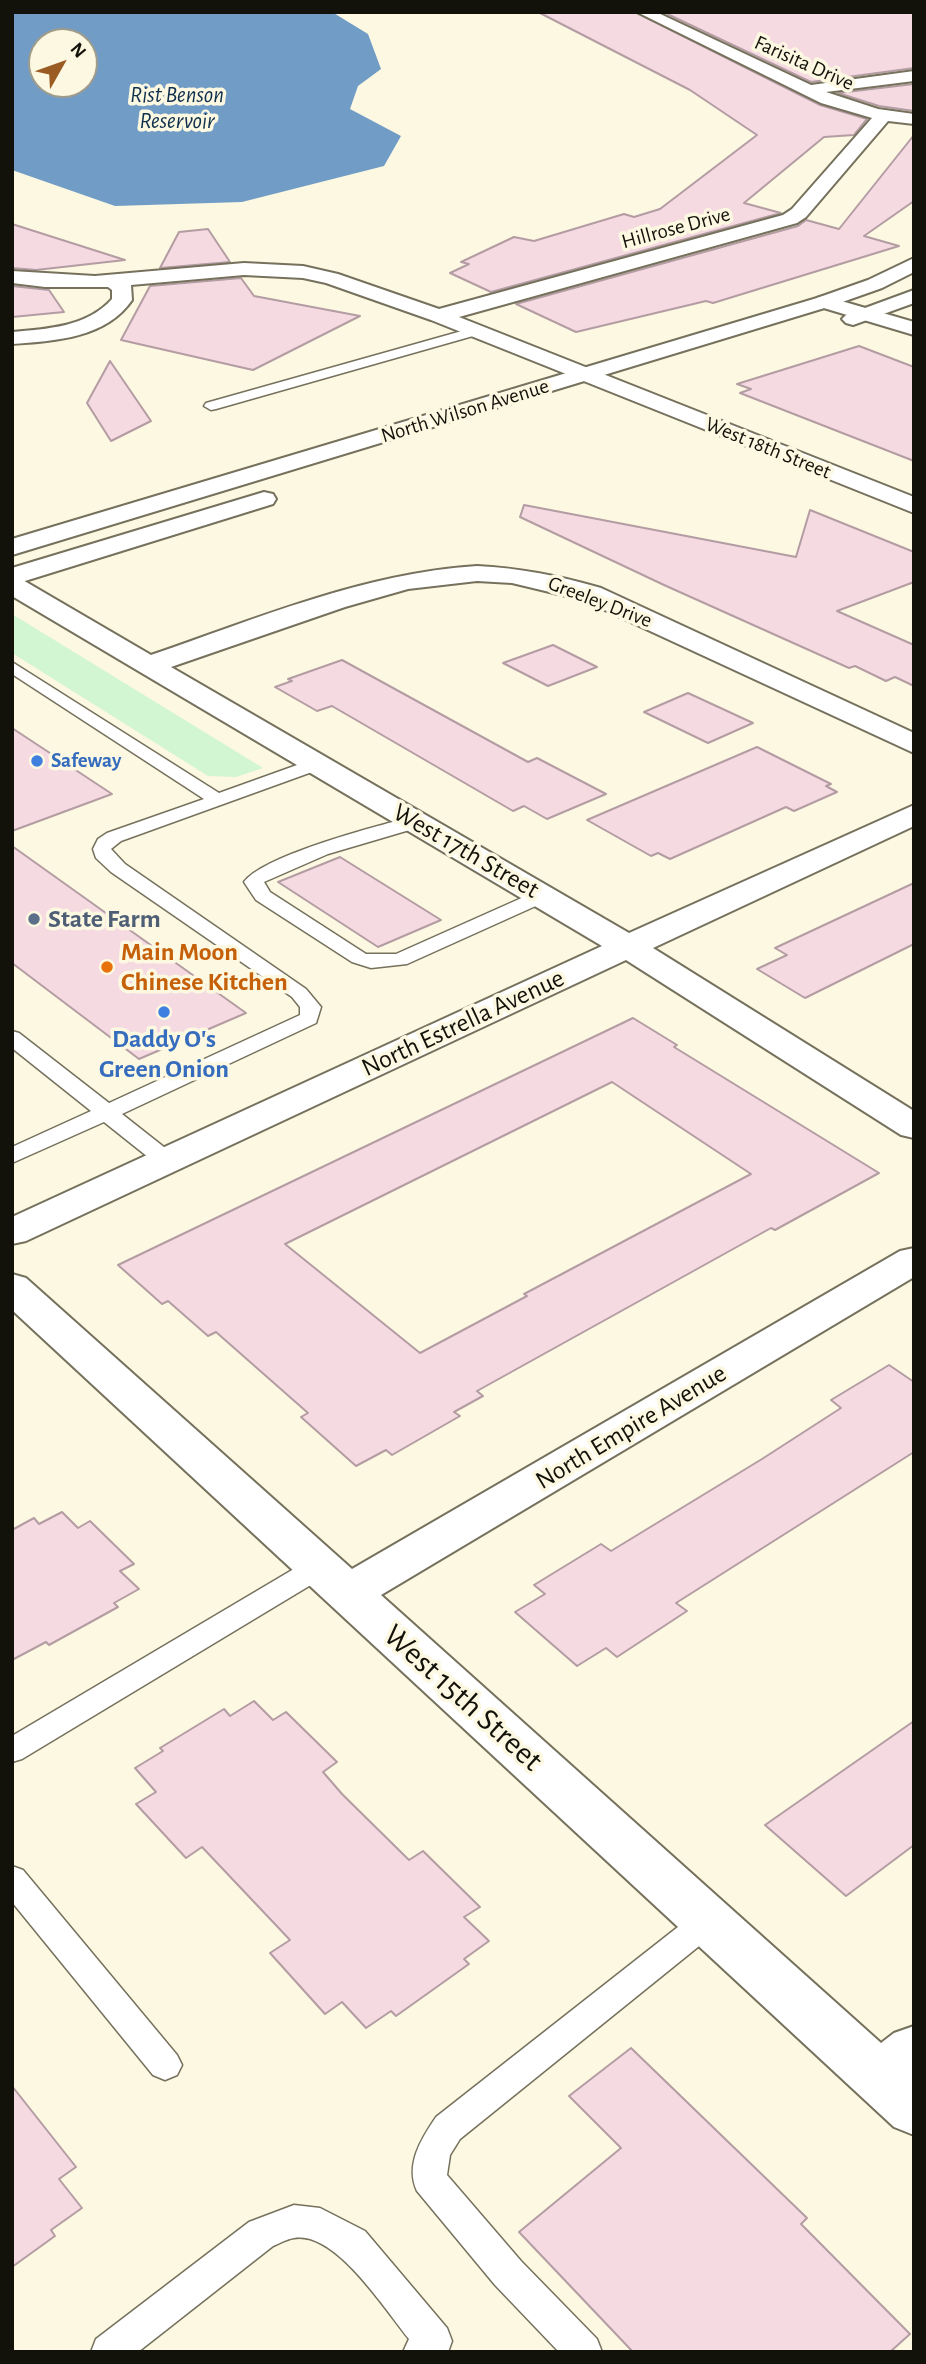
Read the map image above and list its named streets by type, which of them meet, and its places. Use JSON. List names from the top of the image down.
{
  "streets": {
    "street": [
      "Farisita Drive",
      "Hillrose Drive",
      "North Wilson Avenue",
      "West 18th Street",
      "Greeley Drive",
      "West 17th Street",
      "North Estrella Avenue",
      "North Empire Avenue",
      "West 15th Street"
    ]
  },
  "crossings": [
    ["Farisita Drive", "Hillrose Drive"],
    ["North Wilson Avenue", "West 18th Street"],
    ["Greeley Drive", "West 17th Street"],
    ["West 17th Street", "North Estrella Avenue"],
    ["North Empire Avenue", "West 15th Street"]
  ],
  "water": ["Rist Benson Reservoir"],
  "places": [
    "Safeway",
    "State Farm",
    "Main Moon Chinese Kitchen",
    "Daddy O's Green Onion"
  ],
  "north": "top right"
}
